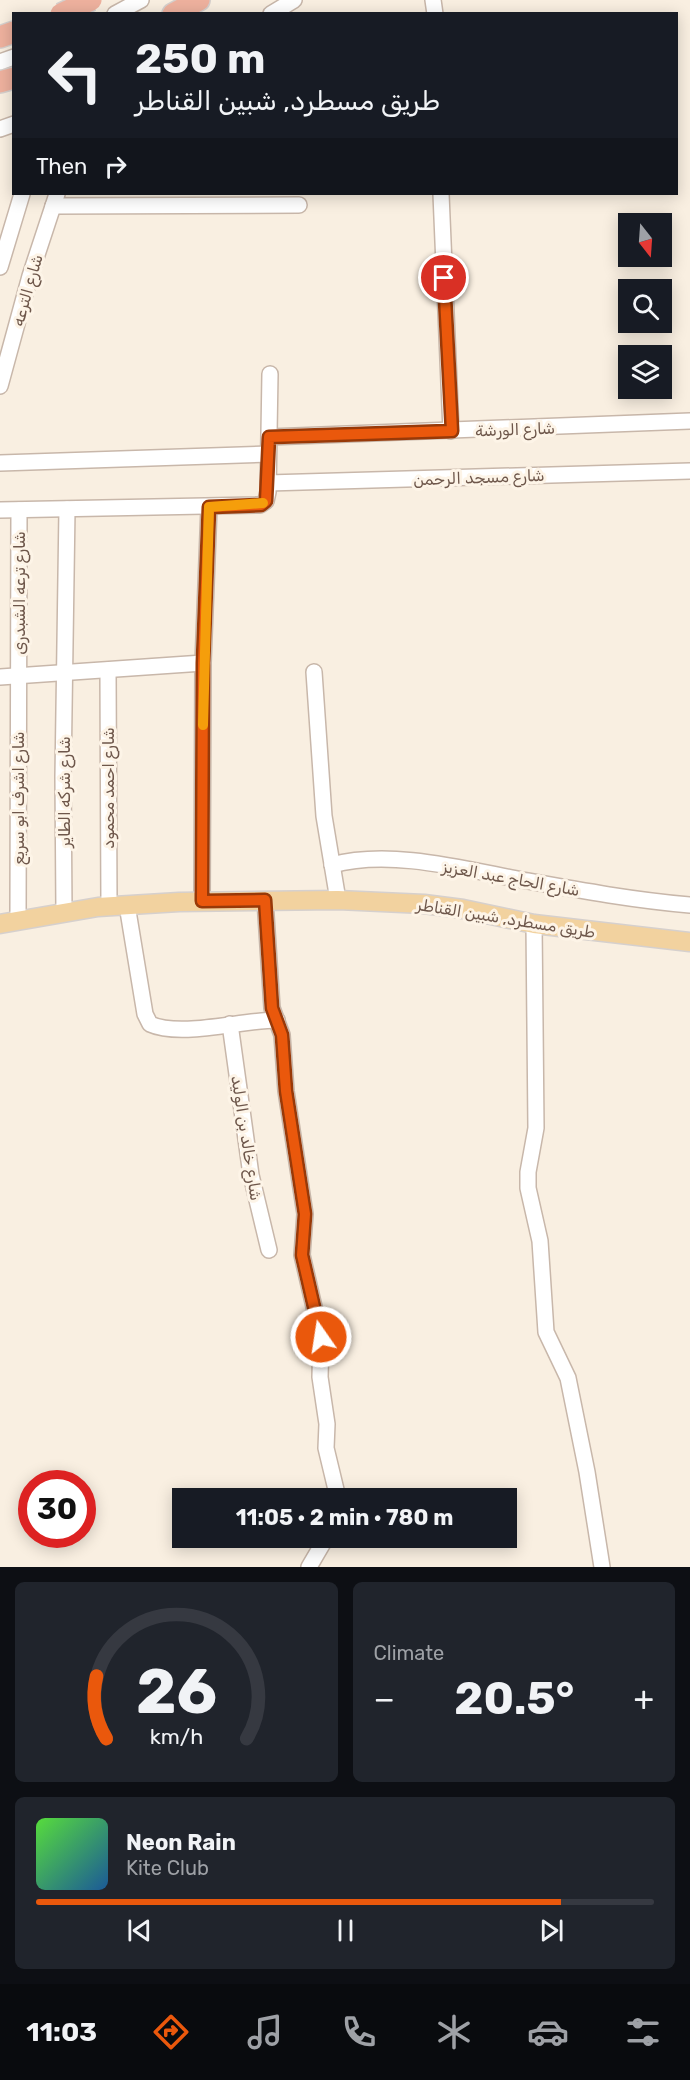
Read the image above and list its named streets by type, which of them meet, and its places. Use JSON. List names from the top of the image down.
{
  "streets": {
    "main road": ["طريق مسطرد, شبين القناطر"],
    "street": [
      "شارع الترعه",
      "شارع الورشة",
      "شارع مسجد الرحمن",
      "شارع ترعه الشبدرى",
      "شارع احمد محمود",
      "شارع شركه الطاير",
      "شارع اشرف ابو سريع",
      "شارع الحاج عبد العزيز",
      "شارع خالد بن الوليد"
    ]
  },
  "crossings": [
    ["شارع ترعه الشبدرى", "شارع اشرف ابو سريع"],
    ["شارع احمد محمود", "طريق مسطرد, شبين القناطر"],
    ["شارع شركه الطاير", "طريق مسطرد, شبين القناطر"],
    ["شارع اشرف ابو سريع", "طريق مسطرد, شبين القناطر"]
  ],
  "north": "bottom",
  "page": {
    "turn": ["250 m", "طريق مسطرد, شبين القناطر"],
    "then": "Then",
    "limit": "30",
    "trip": "11:05 · 2 min · 780 m",
    "tile": "Climate",
    "heat": ["−", "20.5°", "+"],
    "song": ["Neon Rain", "Kite Club"],
    "tabs": "11:03",
    "gauge": ["26", "km/h"]
  }
}
